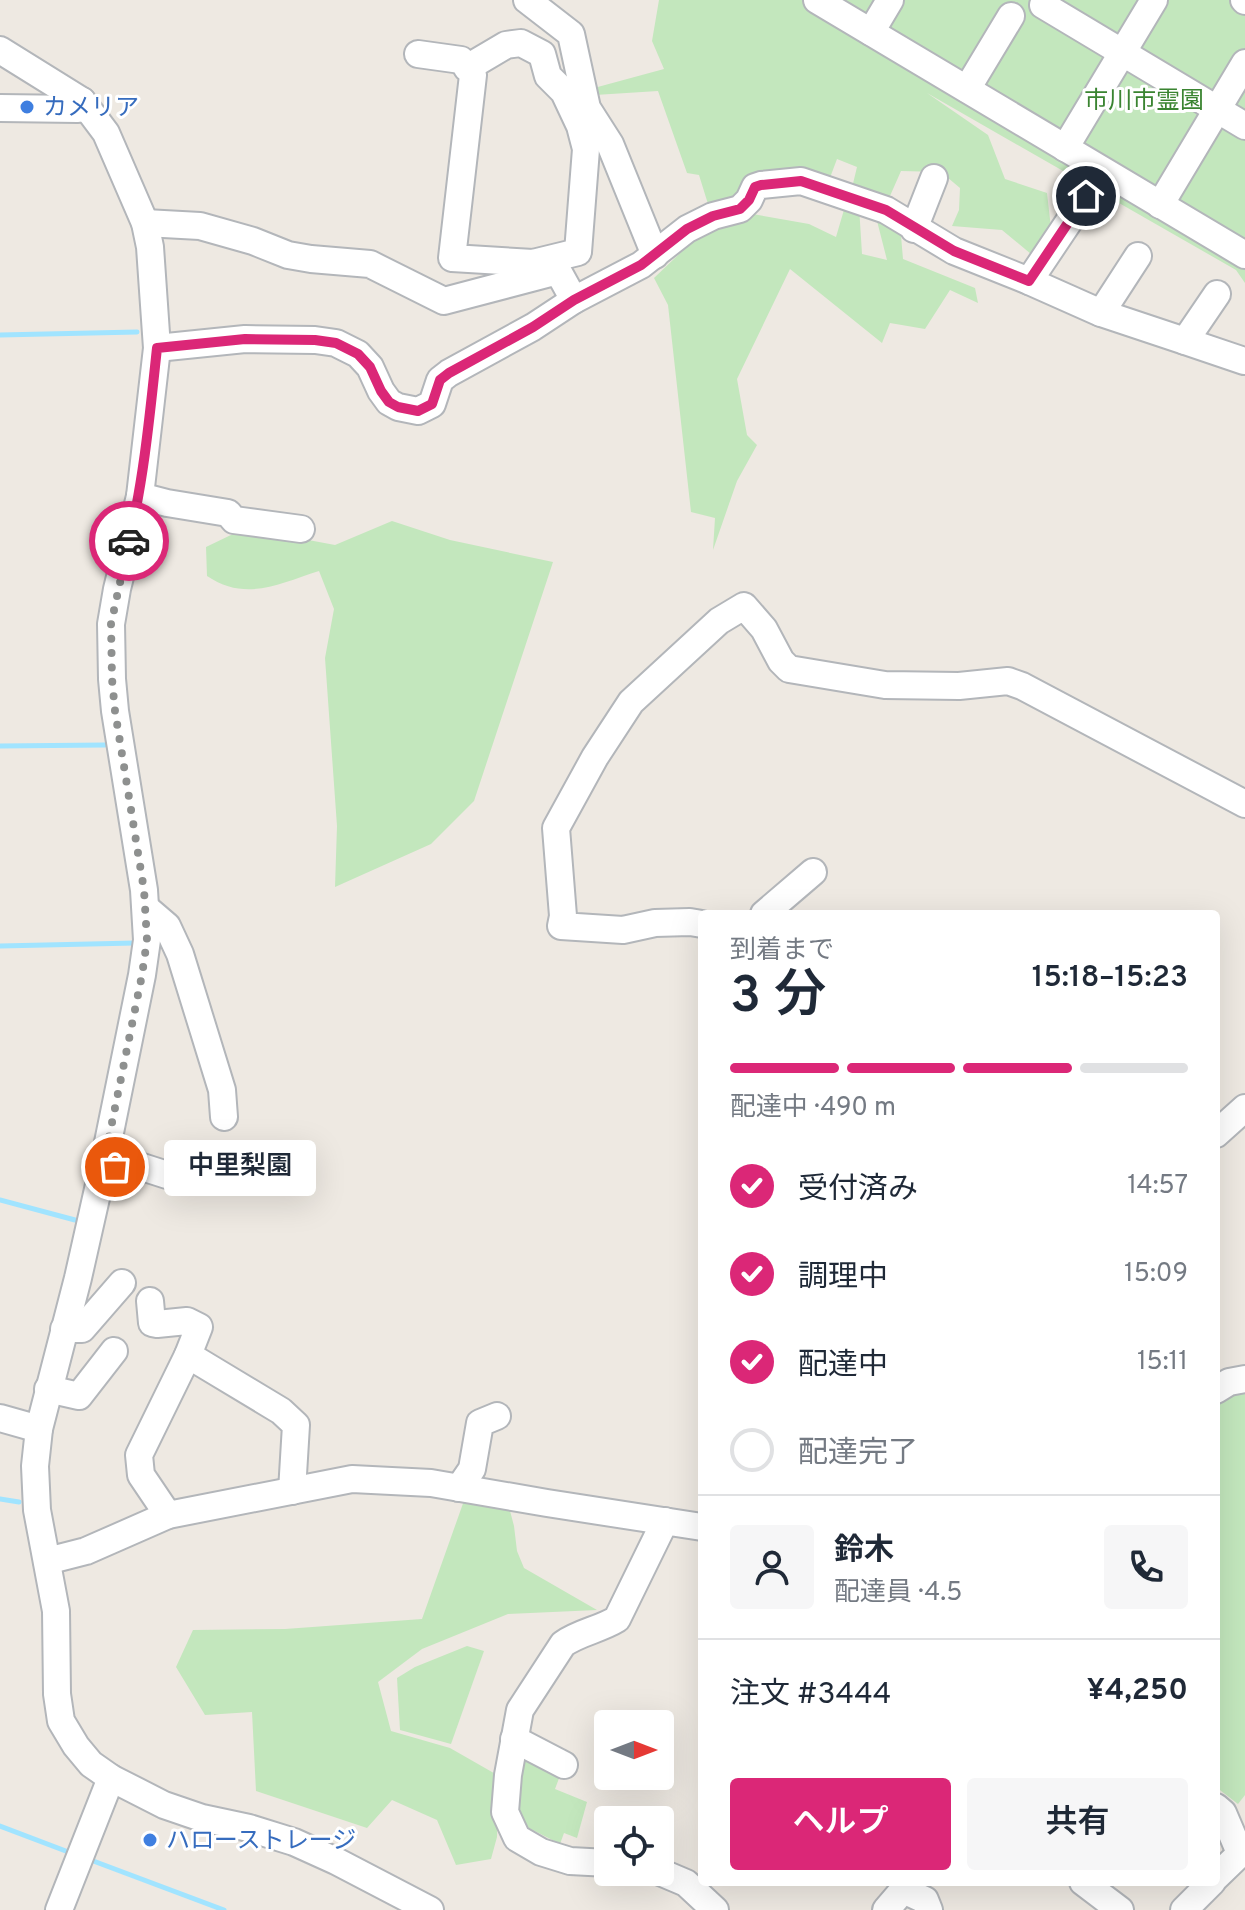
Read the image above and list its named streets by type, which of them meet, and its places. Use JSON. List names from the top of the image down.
{
  "parks": ["市川市霊園"],
  "places": ["カメリア", "中里梨園", "ハローストレージ"],
  "north": "right",
  "page": {
    "heading": ["3 分", "到着まで", "15:18–15:23"],
    "panel": [
      "鈴木",
      "配達員 · 4.5",
      "注文 #3444",
      "¥4,250"
    ],
    "bar": "配達中 · 490 m",
    "bubble": "中里梨園",
    "list": [
      ["受付済み", "14:57"],
      ["調理中", "15:09"],
      ["配達中", "15:11"],
      "配達完了"
    ],
    "buttons": ["ヘルプ", "共有"]
  }
}
